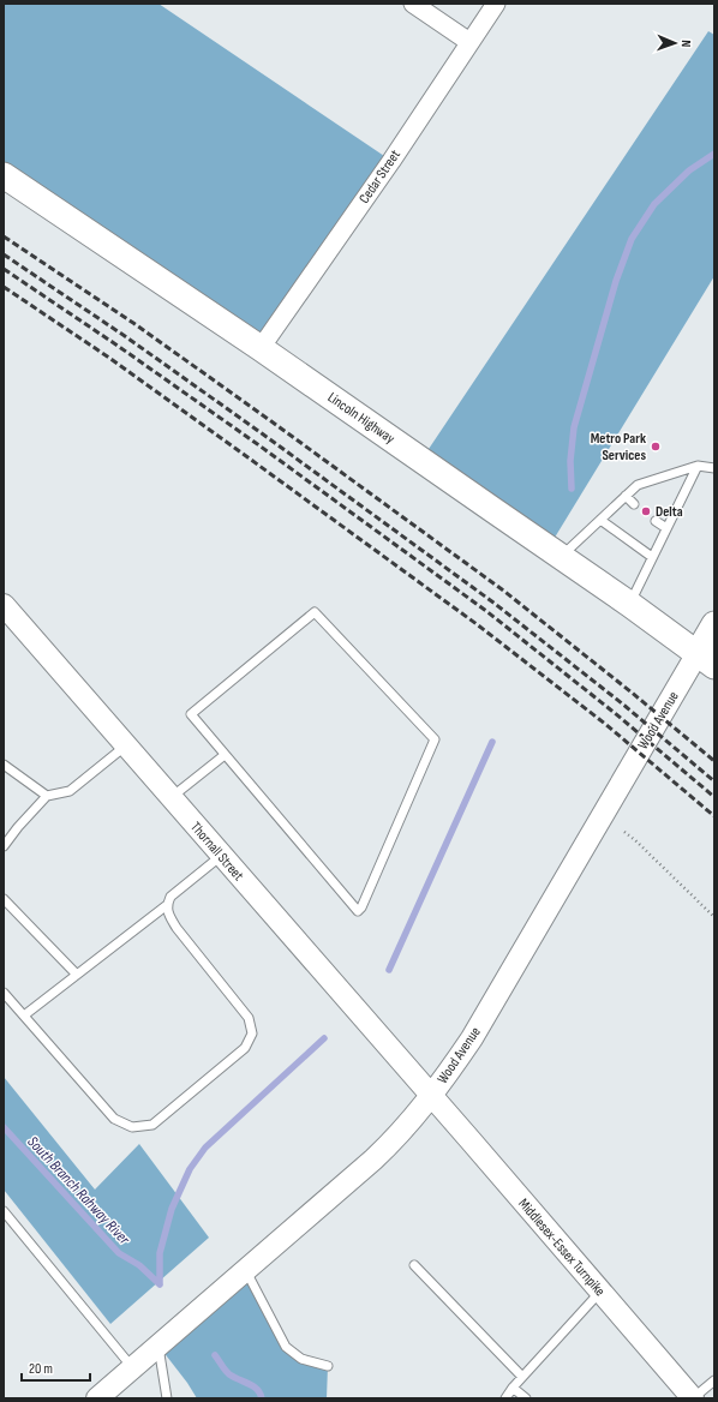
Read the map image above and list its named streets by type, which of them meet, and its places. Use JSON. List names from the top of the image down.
{
  "streets": {
    "main road": ["Lincoln Highway", "Wood Avenue"],
    "street": ["Cedar Street", "Thornall Street", "Middlesex-Essex Turnpike"]
  },
  "crossings": [
    ["Cedar Street", "Lincoln Highway"],
    ["Lincoln Highway", "Wood Avenue"],
    ["Wood Avenue", "Thornall Street"],
    ["Wood Avenue", "Middlesex-Essex Turnpike"],
    ["Thornall Street", "Middlesex-Essex Turnpike"]
  ],
  "water": ["South Branch Rahway River"],
  "places": ["Metro Park Services", "Delta"],
  "scale_bar": "20 m",
  "north": "right"
}
